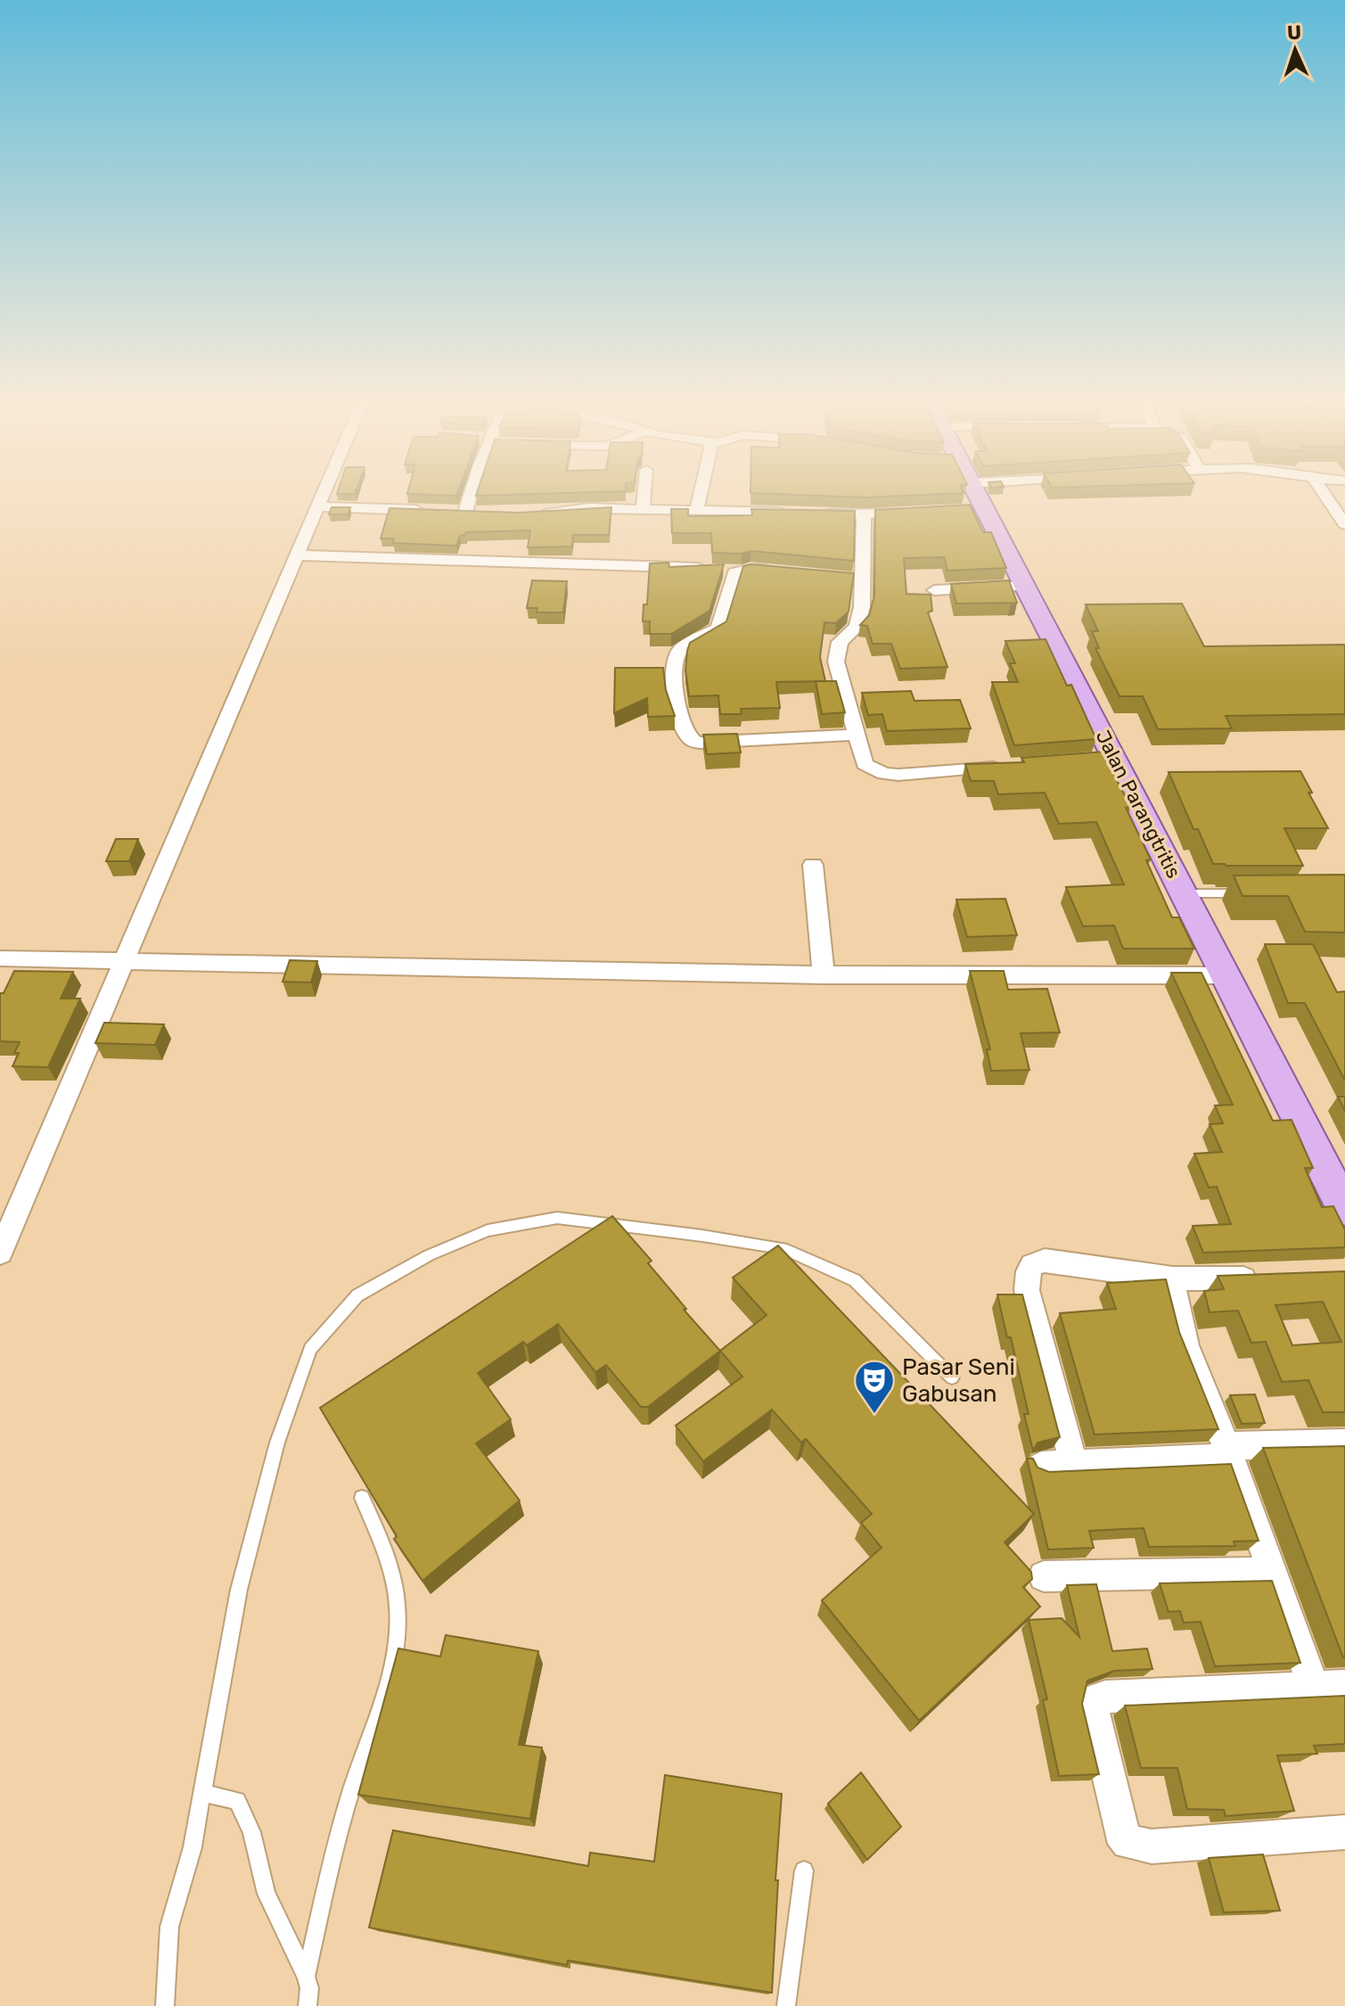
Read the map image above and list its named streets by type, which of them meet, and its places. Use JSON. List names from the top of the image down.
{
  "streets": {
    "main road": ["Jalan Parangtritis"]
  },
  "places": {
    "theatre": ["Pasar Seni Gabusan"]
  },
  "north": "top"
}
